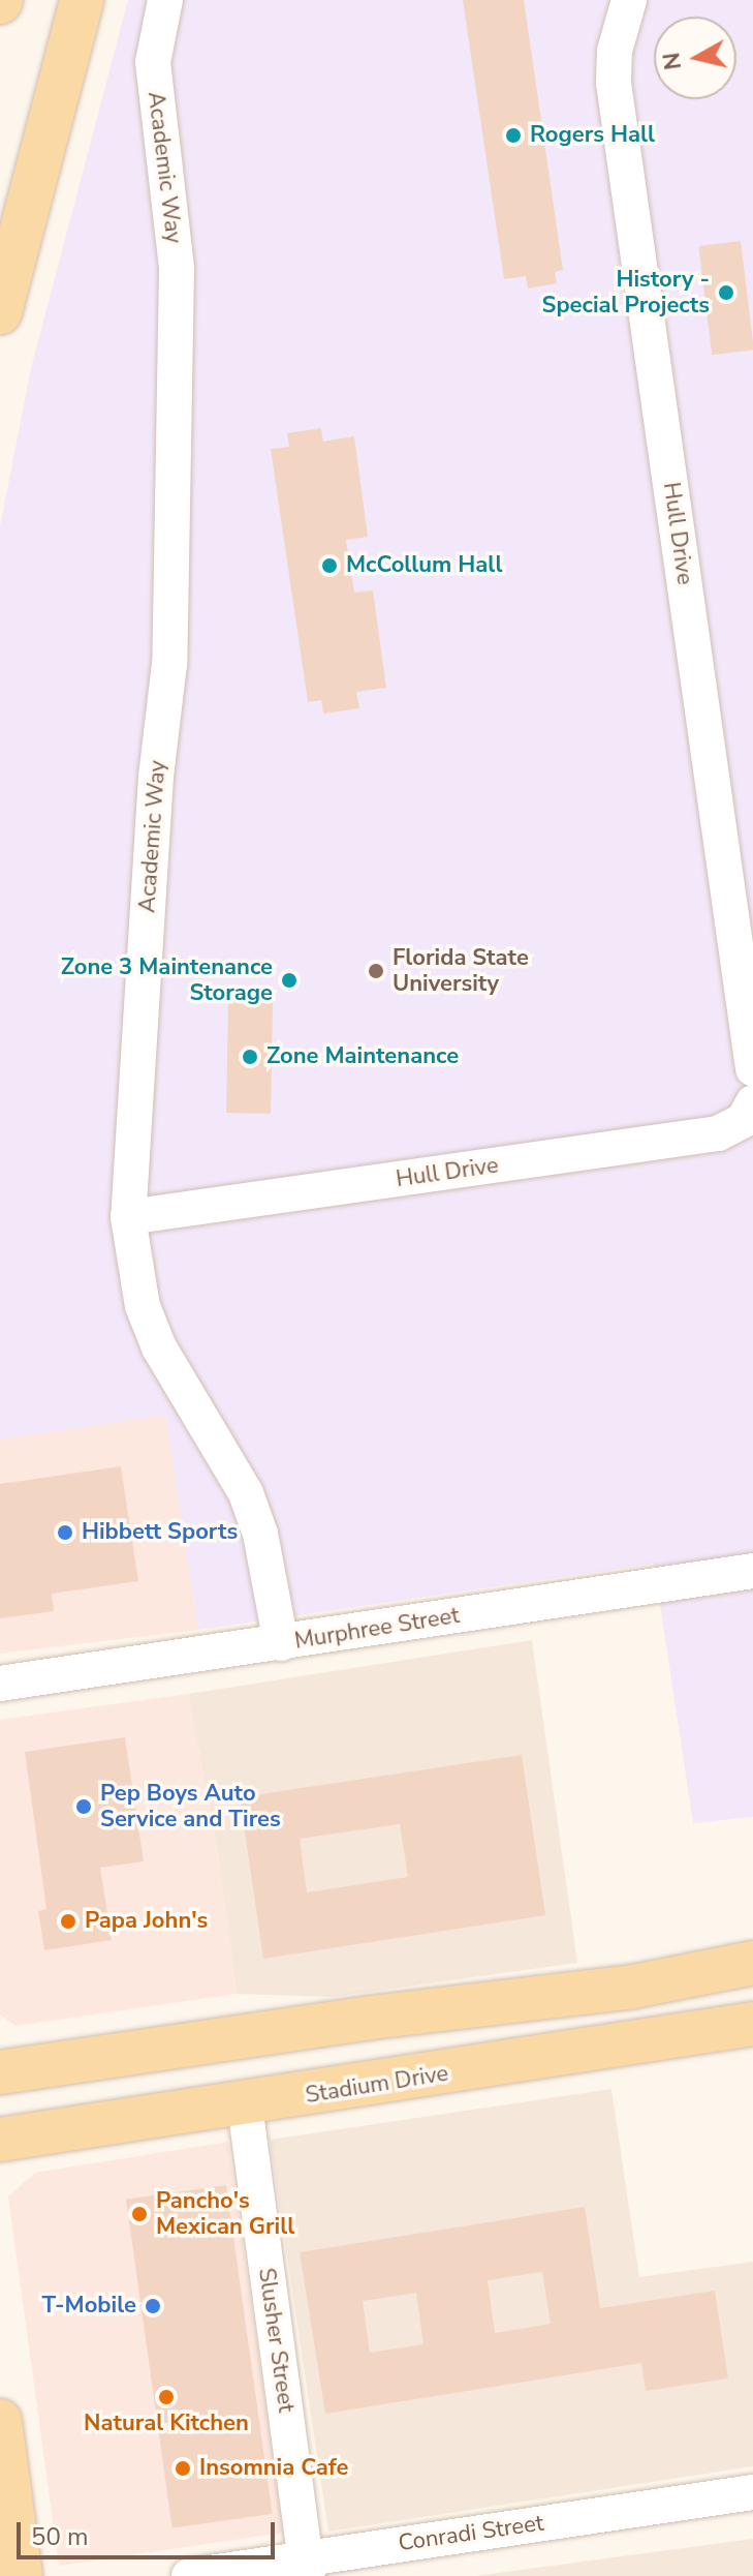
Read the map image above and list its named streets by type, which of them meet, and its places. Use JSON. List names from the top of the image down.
{
  "streets": {
    "main road": ["Stadium Drive"],
    "street": [
      "Academic Way",
      "Hull Drive",
      "Murphree Street",
      "Slusher Street",
      "Conradi Street"
    ]
  },
  "crossings": [
    ["Academic Way", "Hull Drive"],
    ["Academic Way", "Murphree Street"],
    ["Stadium Drive", "Slusher Street"],
    ["Slusher Street", "Conradi Street"]
  ],
  "places": [
    "Rogers Hall",
    "History - Special Projects",
    "McCollum Hall",
    "Florida State University",
    "Zone 3 Maintenance Storage",
    "Zone Maintenance",
    "Hibbett Sports",
    "Pep Boys Auto Service and Tires",
    "Papa John's",
    "Pancho's Mexican Grill",
    "T-Mobile",
    "Natural Kitchen",
    "Insomnia Cafe"
  ],
  "scale_bar": "50 m",
  "north": "left"
}
